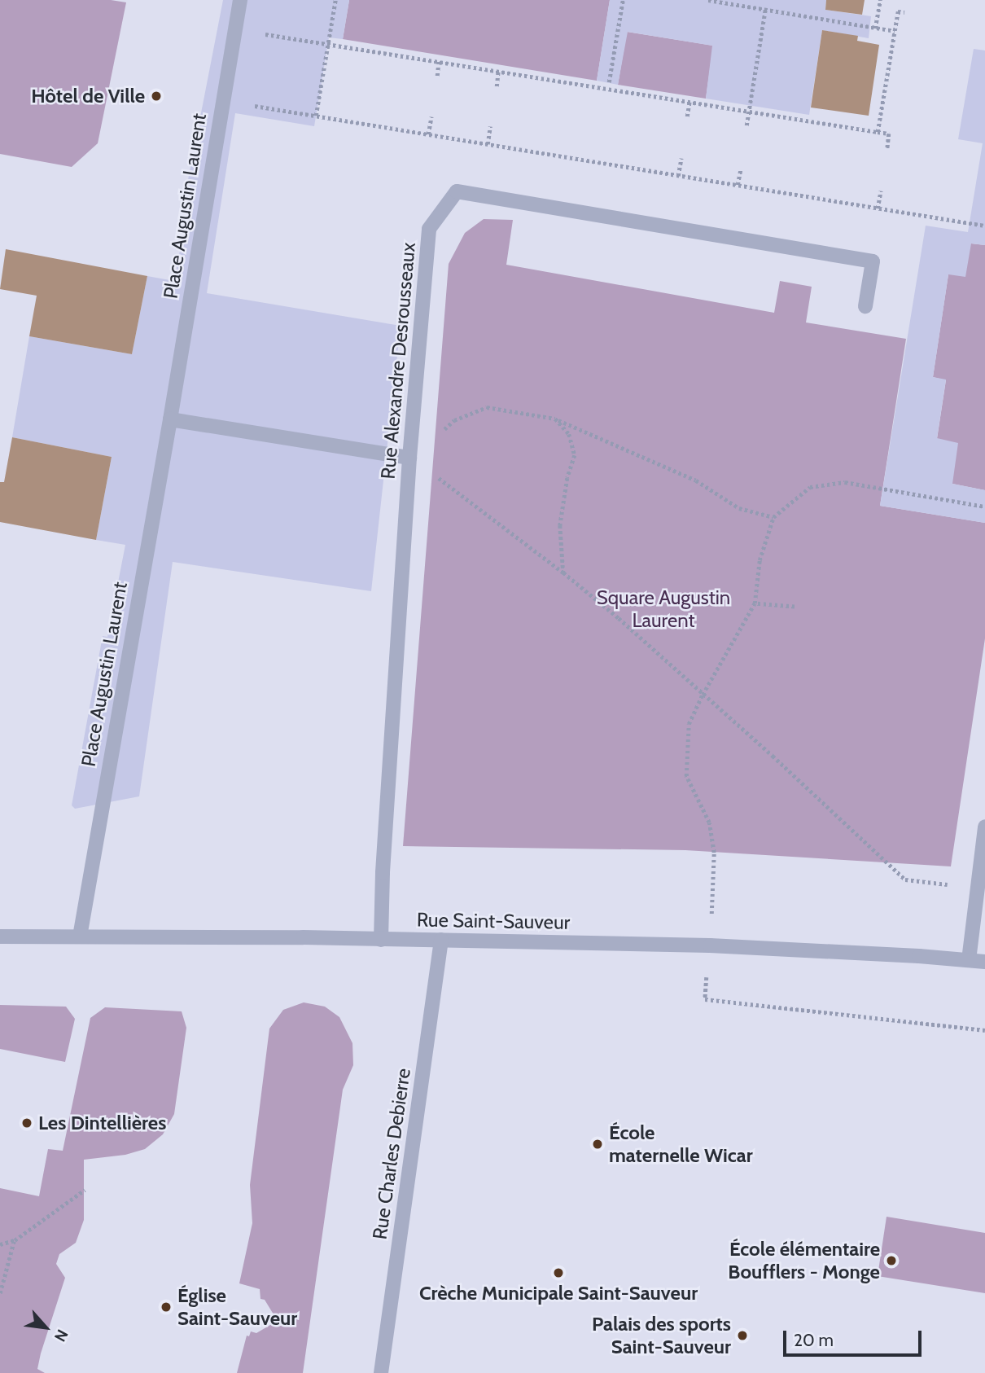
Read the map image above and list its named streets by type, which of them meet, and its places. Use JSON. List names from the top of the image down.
{
  "streets": {
    "street": [
      "Place Augustin Laurent",
      "Rue Alexandre Desrousseaux",
      "Rue Saint-Sauveur",
      "Rue Charles Debierre"
    ]
  },
  "crossings": [
    ["Place Augustin Laurent", "Rue Saint-Sauveur"],
    ["Rue Alexandre Desrousseaux", "Rue Saint-Sauveur"],
    ["Rue Saint-Sauveur", "Rue Charles Debierre"]
  ],
  "parks": ["Square Augustin Laurent"],
  "places": [
    "Hôtel de Ville",
    "Les Dintellières",
    "École maternelle Wicar",
    "École élémentaire Boufflers - Monge",
    "Crèche Municipale Saint-Sauveur",
    "Église Saint-Sauveur",
    "Palais des sports Saint-Sauveur"
  ],
  "scale_bar": "20 m",
  "north": "bottom right"
}
